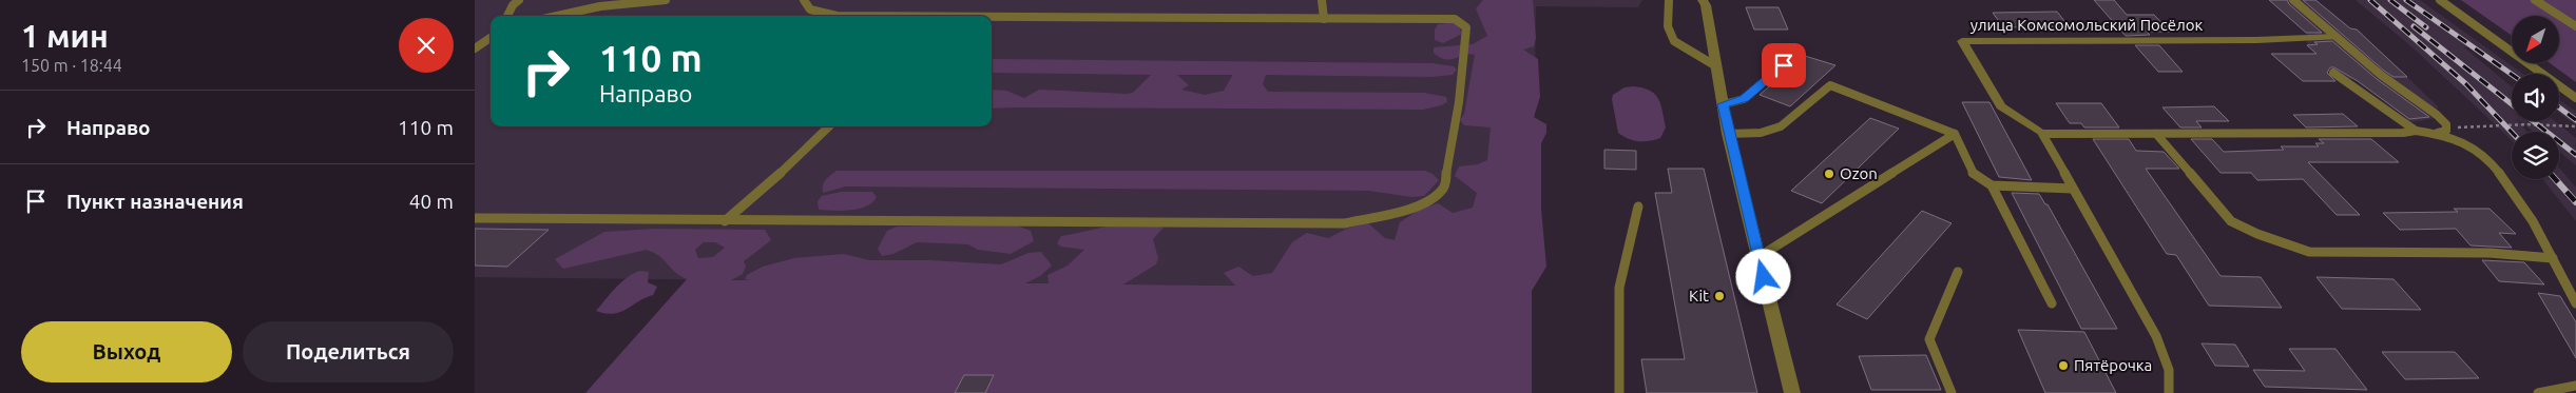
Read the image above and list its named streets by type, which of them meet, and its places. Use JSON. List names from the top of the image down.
{
  "streets": {
    "street": ["улица Комсомольский Посёлок"]
  },
  "places": ["Ozon", "Kit", "Пятёрочка"],
  "north": "bottom left",
  "page": {
    "heading": ["1 мин", "150 m · 18:44"],
    "turn": ["110 m", "Направо"],
    "list": [
      {
        "name": "Направо",
        "value": "110 m"
      },
      {
        "name": "Пункт назначения",
        "value": "40 m"
      }
    ],
    "buttons": ["Выход", "Поделиться"]
  }
}
